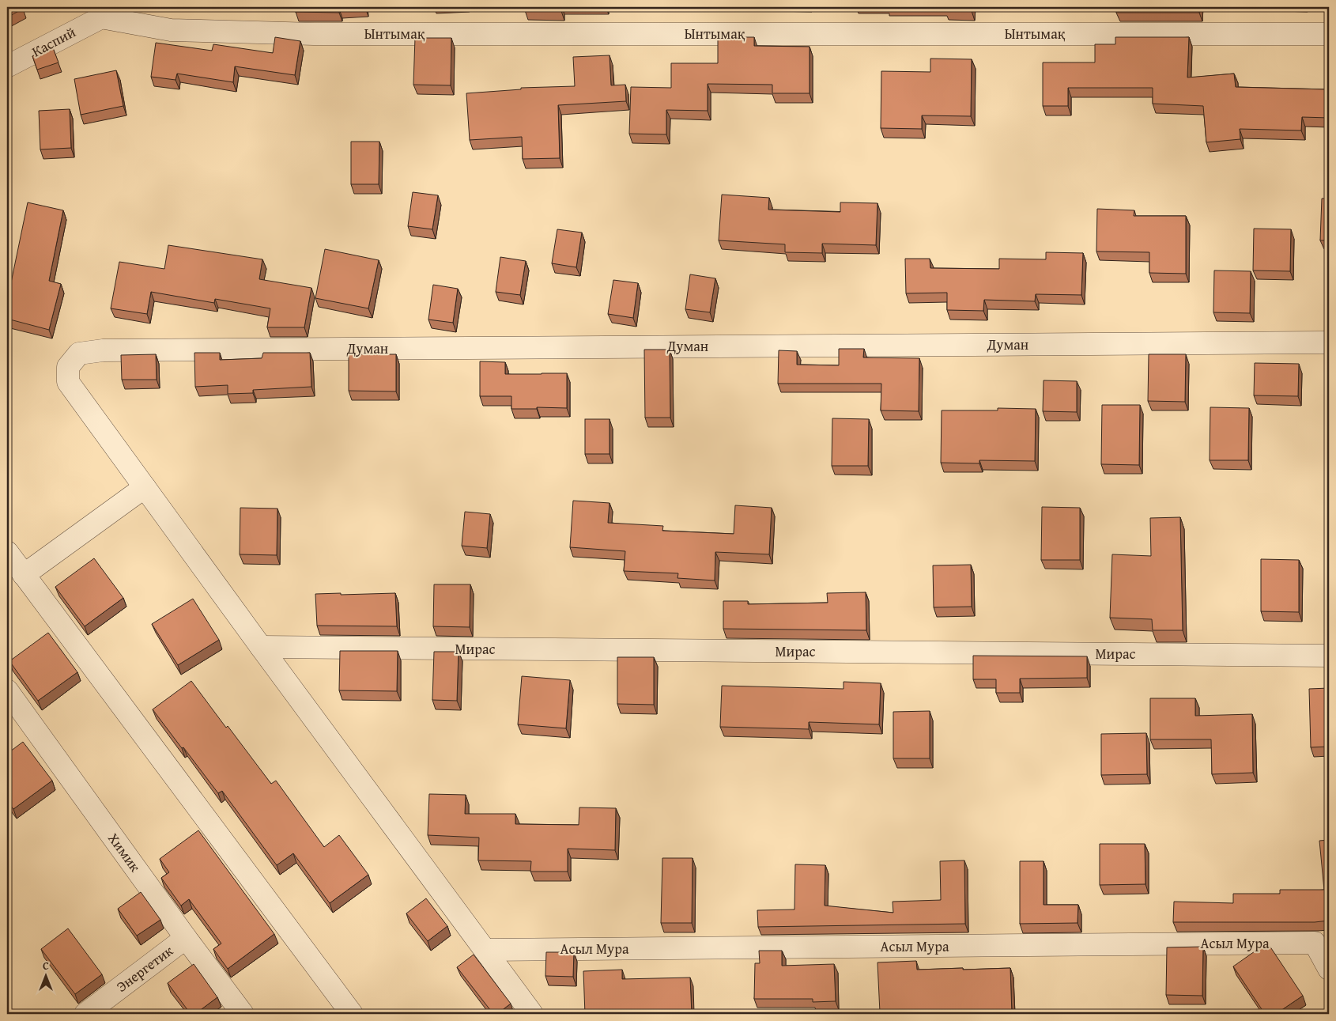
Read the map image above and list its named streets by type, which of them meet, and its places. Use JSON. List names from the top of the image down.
{
  "streets": {
    "street": [
      "Ынтымақ",
      "Каспий",
      "Думан",
      "Мирас",
      "Химик",
      "Асыл Мура",
      "Энергетик"
    ]
  },
  "crossings": [
    ["Ынтымақ", "Каспий"],
    ["Химик", "Энергетик"]
  ],
  "north": "top"
}
